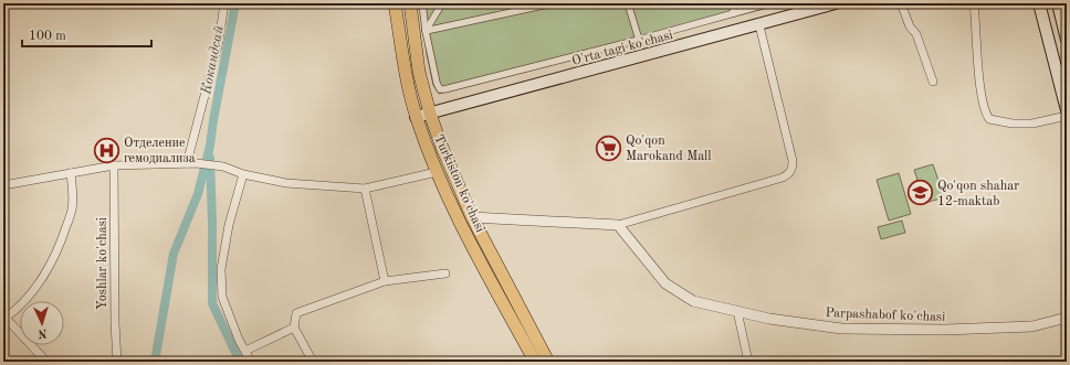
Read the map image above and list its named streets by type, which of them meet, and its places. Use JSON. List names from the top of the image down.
{
  "streets": {
    "main road": ["O'rta tagi ko'chasi", "Turkiston ko'chasi"],
    "street": ["Yoshlar ko'chasi", "Parpashabof ko'chasi"]
  },
  "crossings": [
    ["O'rta tagi ko'chasi", "Turkiston ko'chasi"]
  ],
  "water": ["Кокандсай"],
  "places": {
    "supermarket": ["Qo'qon Marokand Mall"],
    "hospital": ["Отделение гемодиализа"],
    "school or university": ["Qo'qon shahar 12-maktab"]
  },
  "scale_bar": "100 m",
  "north": "bottom"
}
